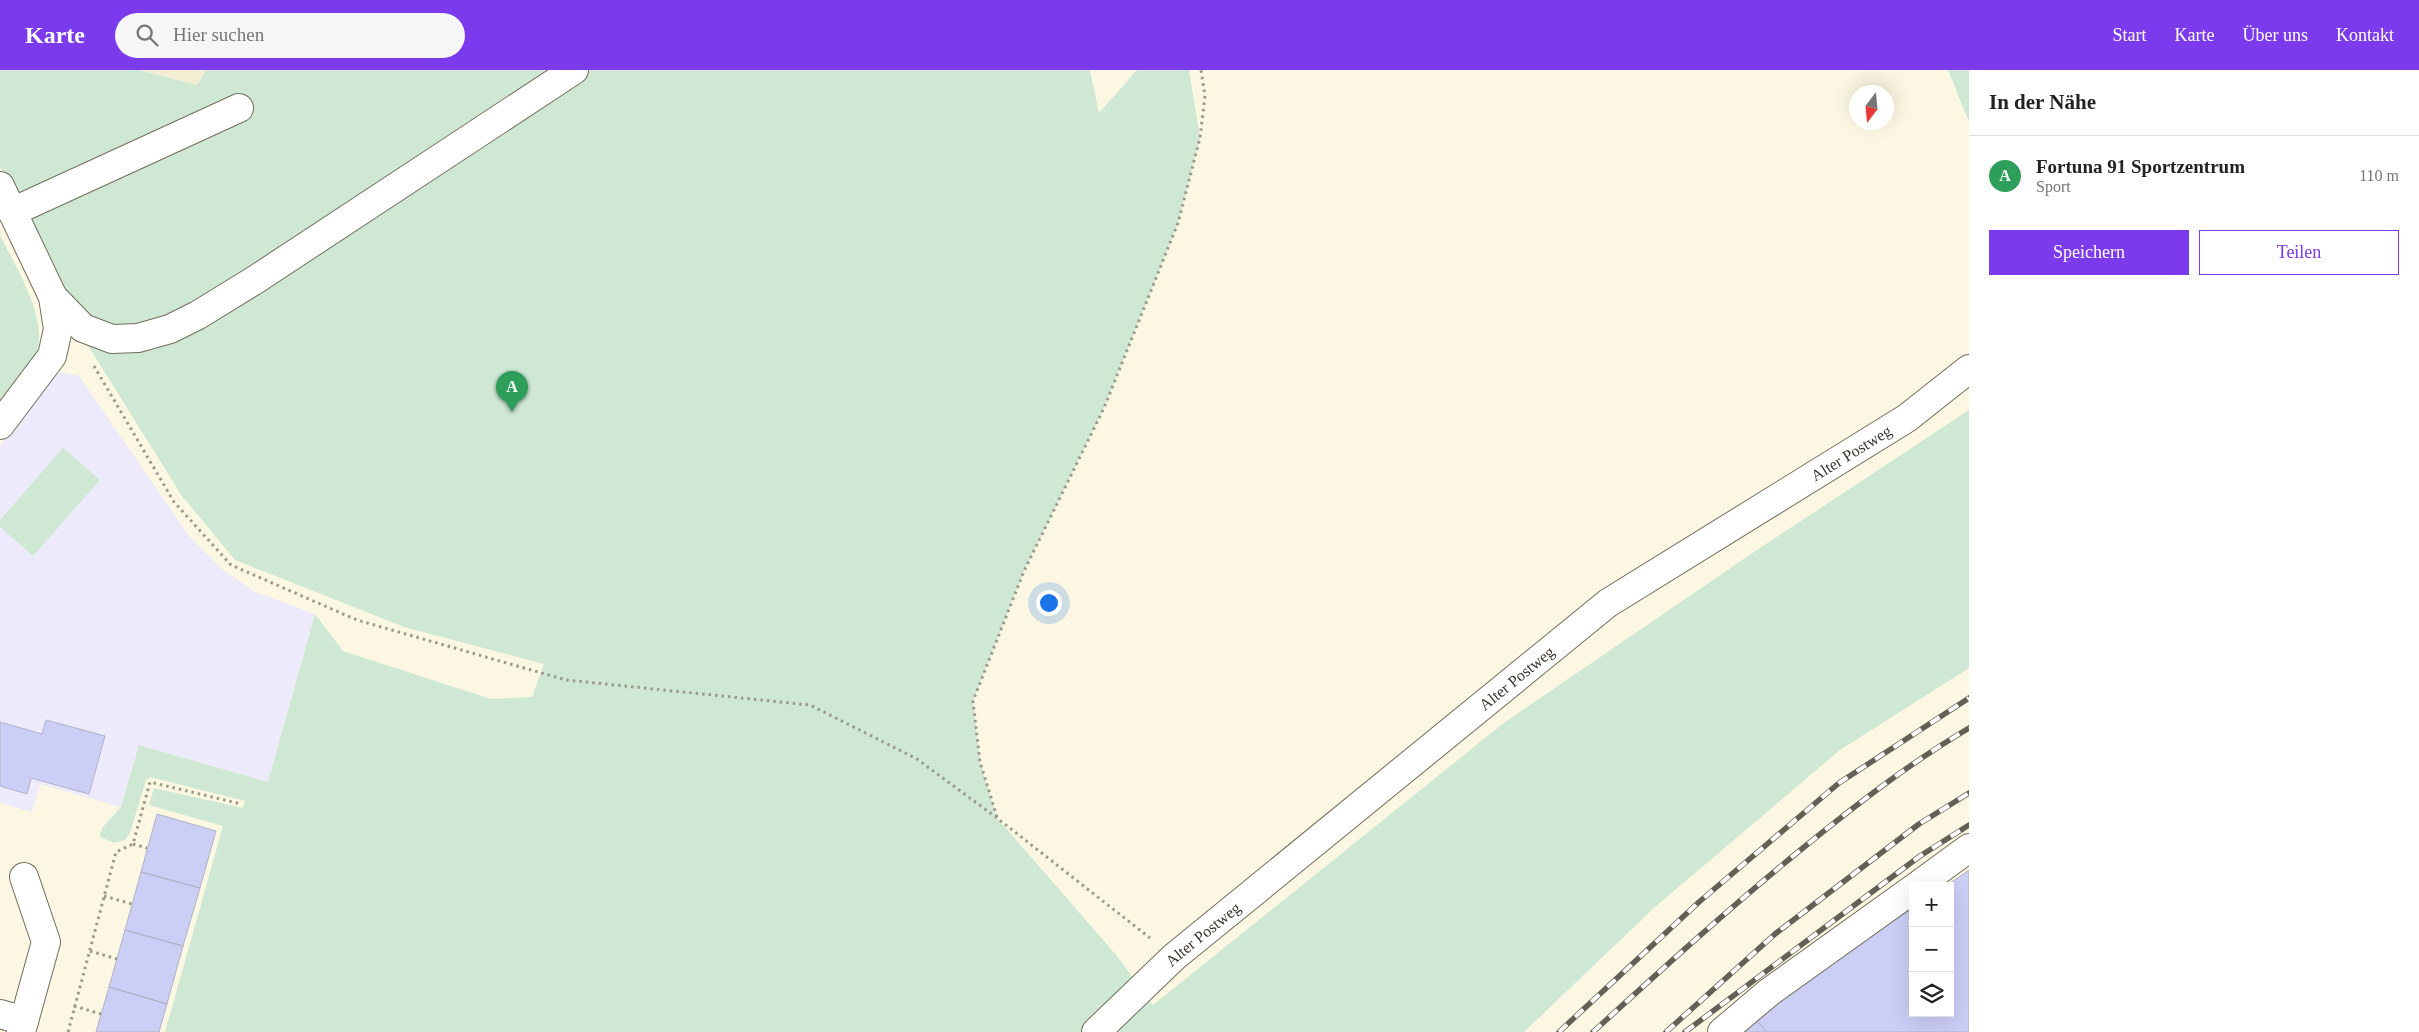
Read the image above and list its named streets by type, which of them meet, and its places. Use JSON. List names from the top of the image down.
{
  "streets": {
    "street": ["Alter Postweg"]
  },
  "north": "bottom",
  "page": {
    "header": "Karte",
    "search": "Hier suchen",
    "nav": [
      "Start",
      "Karte",
      "Über uns",
      "Kontakt"
    ],
    "heading": "In der Nähe",
    "list": [
      {
        "mark": "A",
        "name": "Fortuna 91 Sportzentrum",
        "note": "Sport",
        "value": "110 m"
      }
    ],
    "buttons": ["Speichern", "Teilen"],
    "pins": "A",
    "map_buttons": ["+", "−"]
  }
}
